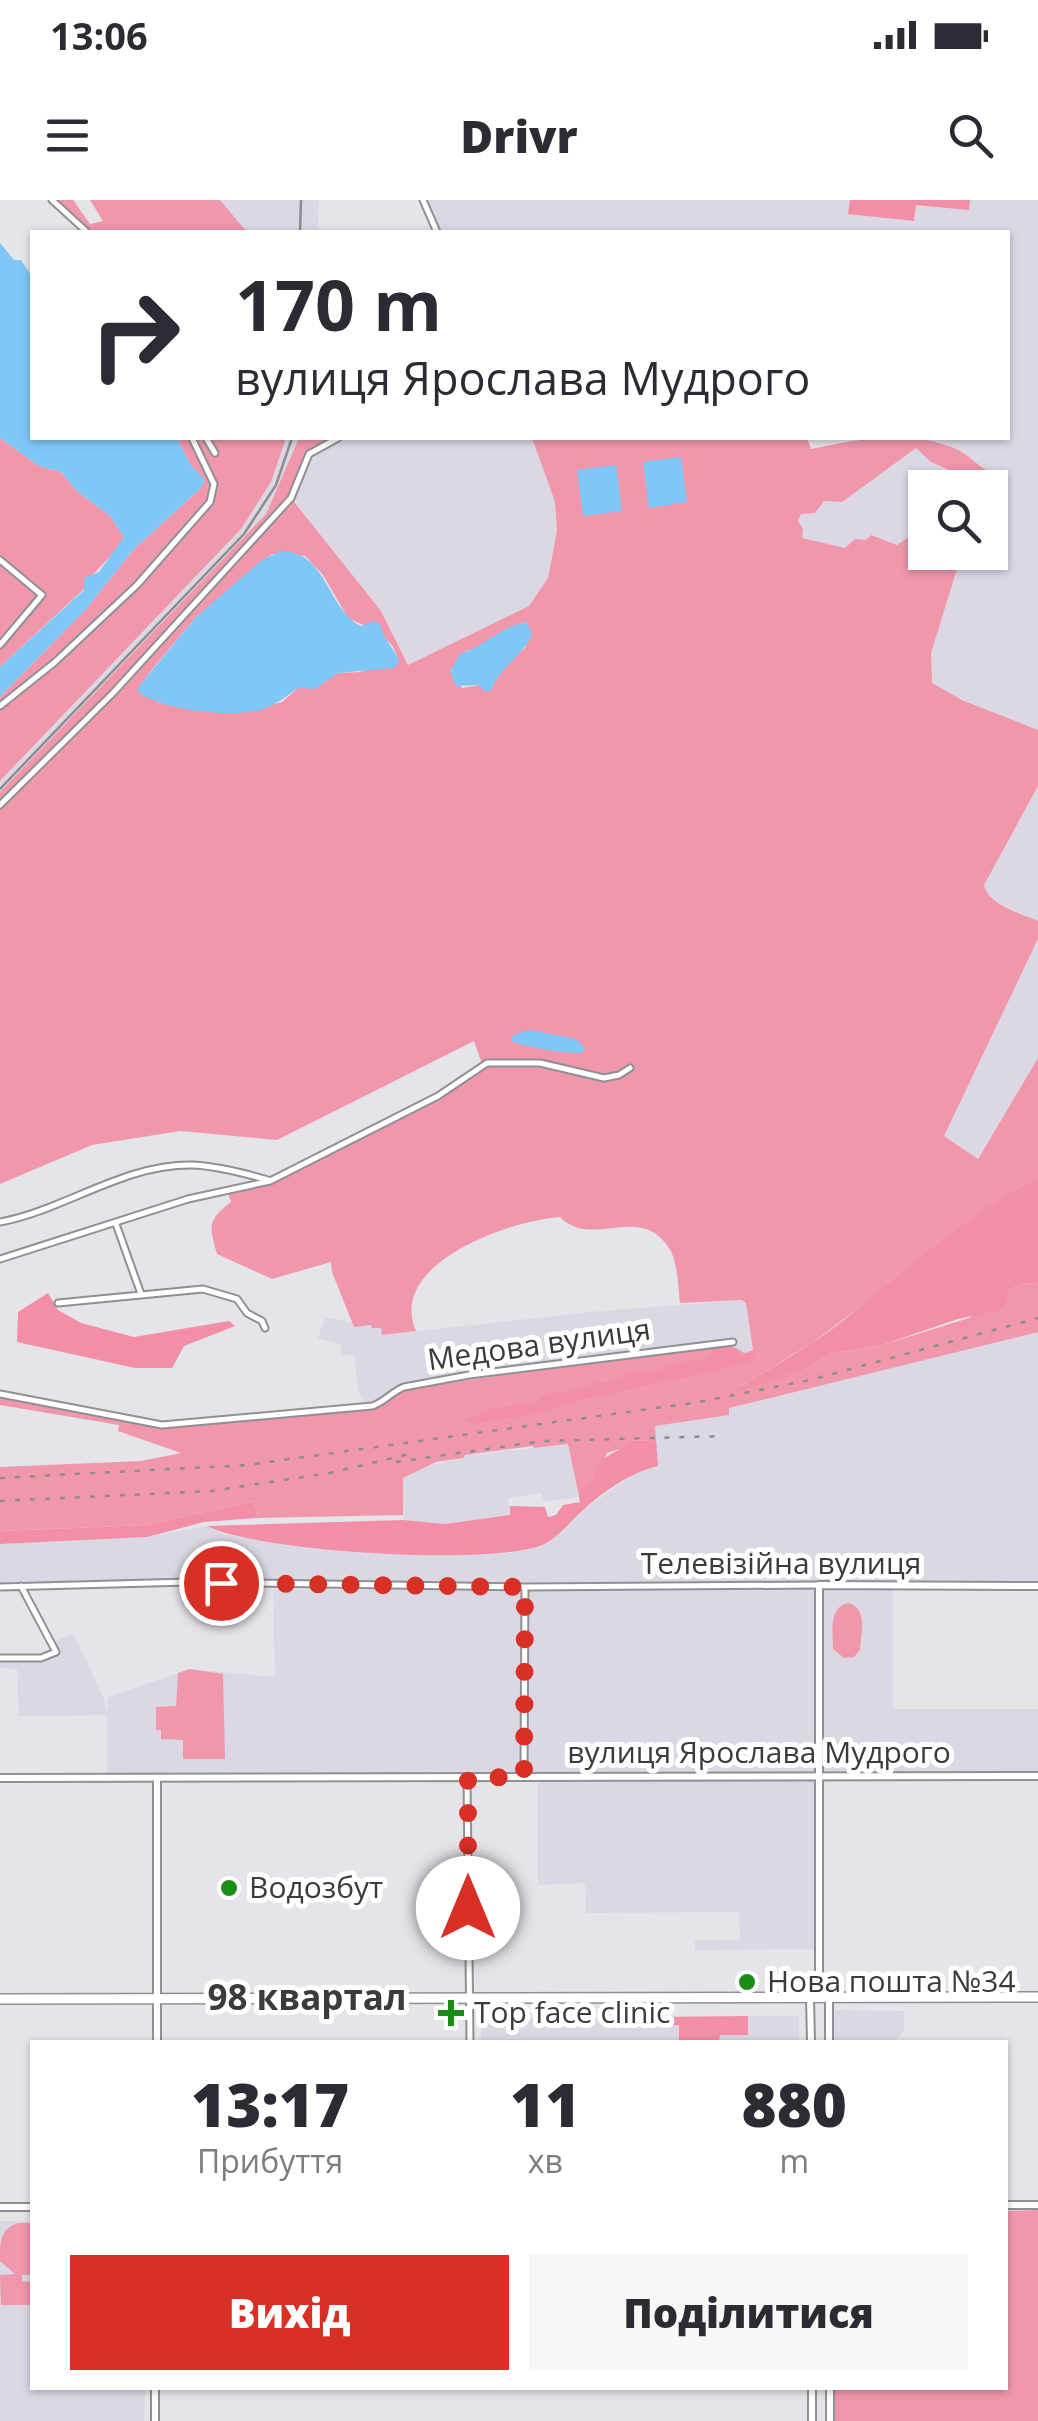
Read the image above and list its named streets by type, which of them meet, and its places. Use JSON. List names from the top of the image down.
{
  "streets": {
    "street": ["Медова вулиця", "Телевізійна вулиця", "вулиця Ярослава Мудрого"]
  },
  "districts": ["98 квартал"],
  "places": {
    "other": ["Водозбут", "Нова пошта №34"],
    "health": ["Top face clinic"]
  },
  "page": {
    "status": "13:06",
    "header": "Drivr",
    "turn": ["170 m", "вулиця Ярослава Мудрого"],
    "eta": [
      "13:17",
      "Прибуття",
      "11",
      "хв",
      "880",
      "m"
    ],
    "buttons": ["Вихід", "Поділитися"]
  }
}
